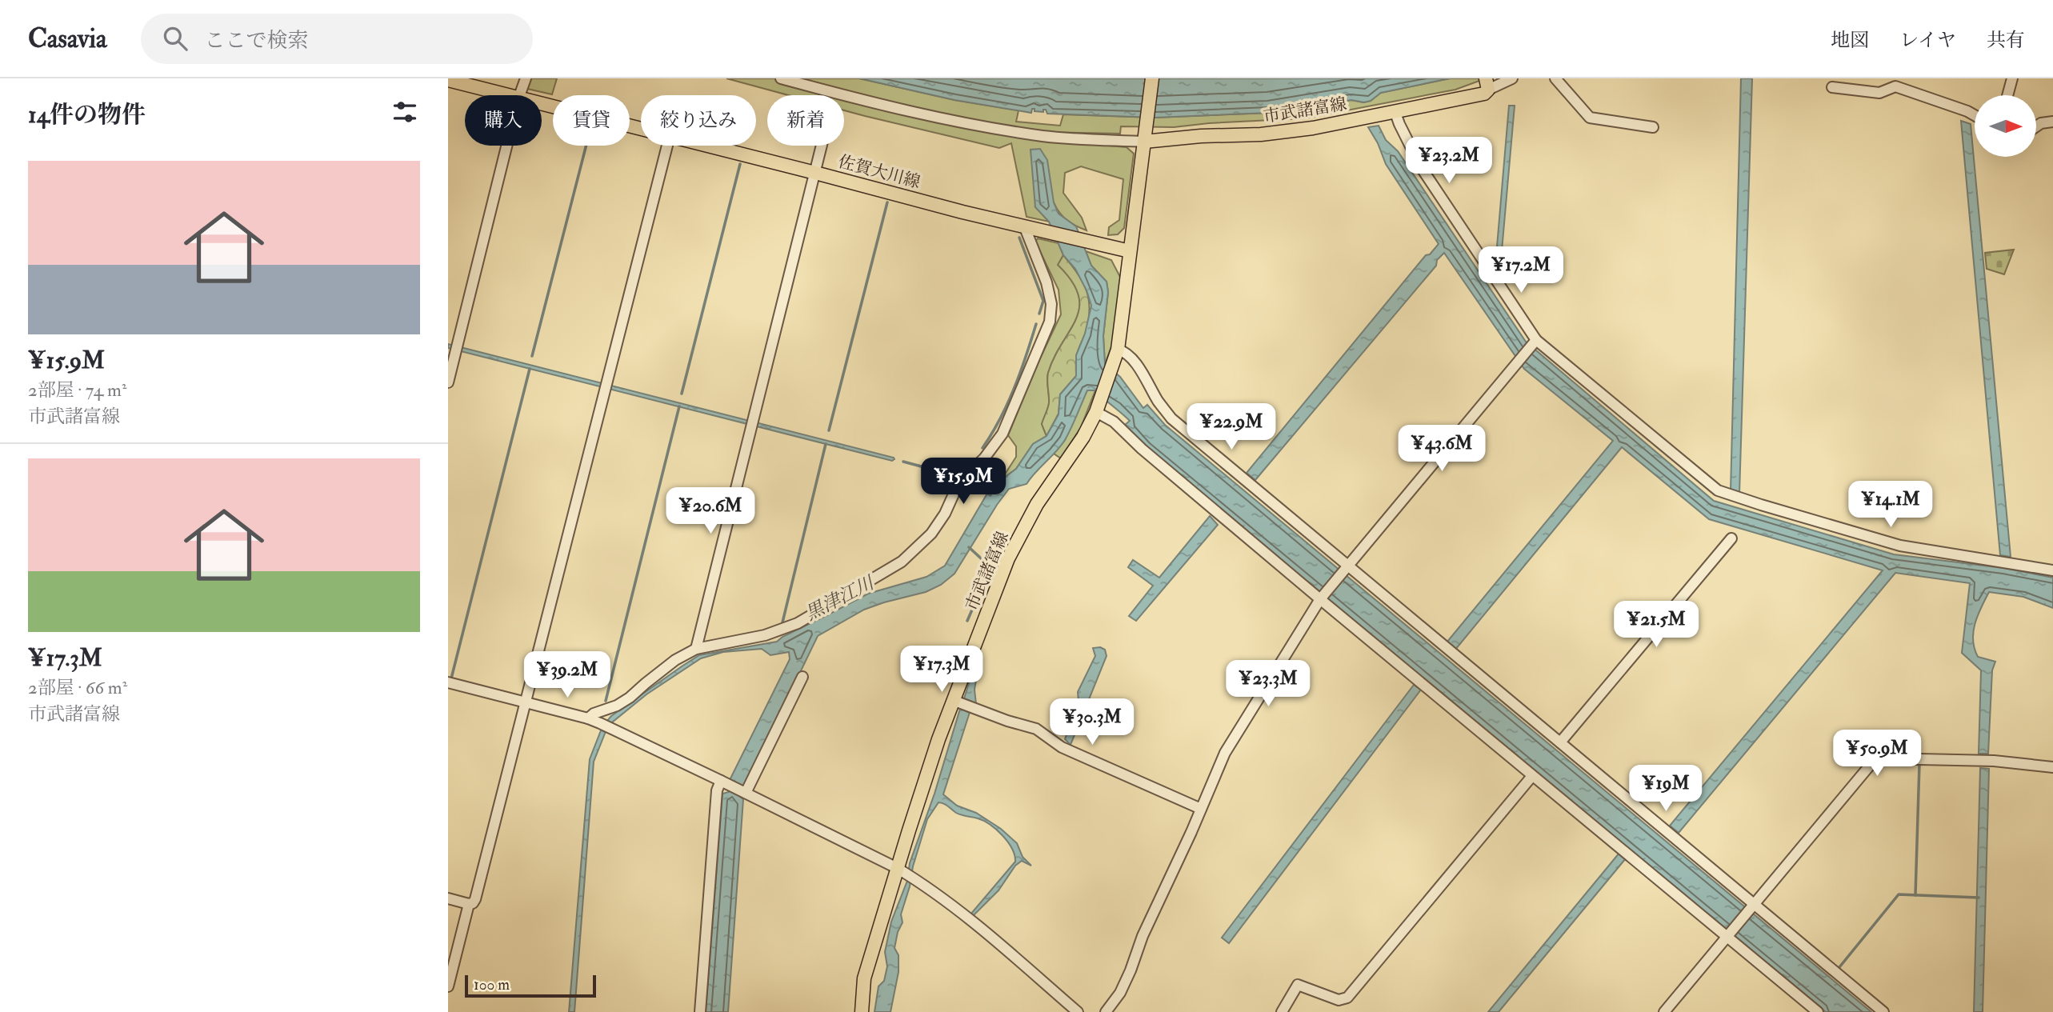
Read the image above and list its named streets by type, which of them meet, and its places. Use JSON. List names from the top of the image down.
{
  "streets": {
    "main road": ["市武諸富線", "佐賀大川線"]
  },
  "crossings": [
    ["市武諸富線", "佐賀大川線"]
  ],
  "water": ["黒津江川"],
  "scale_bar": "100 m",
  "north": "right",
  "page": {
    "header": "Casavia",
    "search": "ここで検索",
    "nav": ["地図", "レイヤ", "共有"],
    "heading": "14件の物件",
    "chip": [
      "購入",
      "賃貸",
      "絞り込み",
      "新着"
    ],
    "price": [
      "¥23.2M",
      "¥17.2M",
      "¥22.9M",
      "¥43.6M",
      "¥15.9M",
      "¥14.1M",
      "¥20.6M",
      "¥21.5M",
      "¥17.3M",
      "¥39.2M",
      "¥23.3M",
      "¥30.3M",
      "¥50.9M",
      "¥19M"
    ],
    "list": [
      {
        "name": "¥15.9M",
        "note": "2部屋 · 74 m² · 市武諸富線"
      },
      {
        "name": "¥17.3M",
        "note": "2部屋 · 66 m² · 市武諸富線"
      }
    ],
    "scale": "100 m"
  }
}
